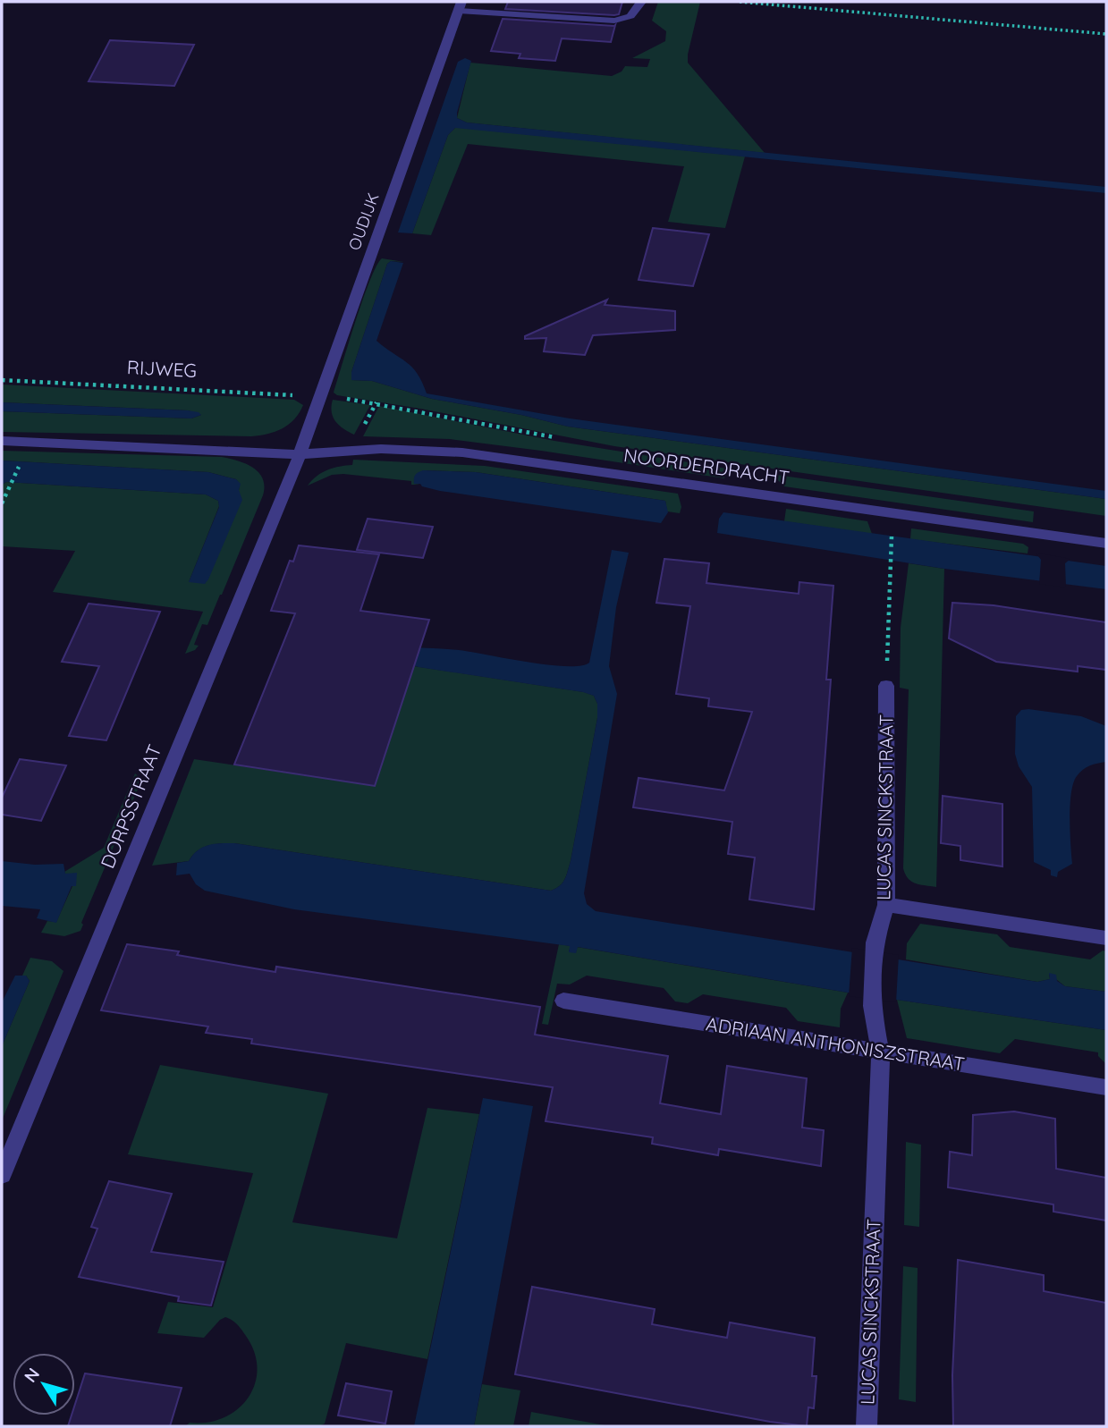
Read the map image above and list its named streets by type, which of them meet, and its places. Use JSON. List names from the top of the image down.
{
  "streets": {
    "street": [
      "OUDIJK",
      "NOORDERDRACHT",
      "DORPSSTRAAT",
      "LUCAS SINCKSTRAAT",
      "ADRIAAN ANTHONISZSTRAAT"
    ],
    "path": ["RIJWEG"]
  },
  "crossings": [
    ["OUDIJK", "RIJWEG"],
    ["OUDIJK", "NOORDERDRACHT"],
    ["OUDIJK", "DORPSSTRAAT"],
    ["NOORDERDRACHT", "DORPSSTRAAT"],
    ["LUCAS SINCKSTRAAT", "ADRIAAN ANTHONISZSTRAAT"]
  ],
  "north": "top left"
}
